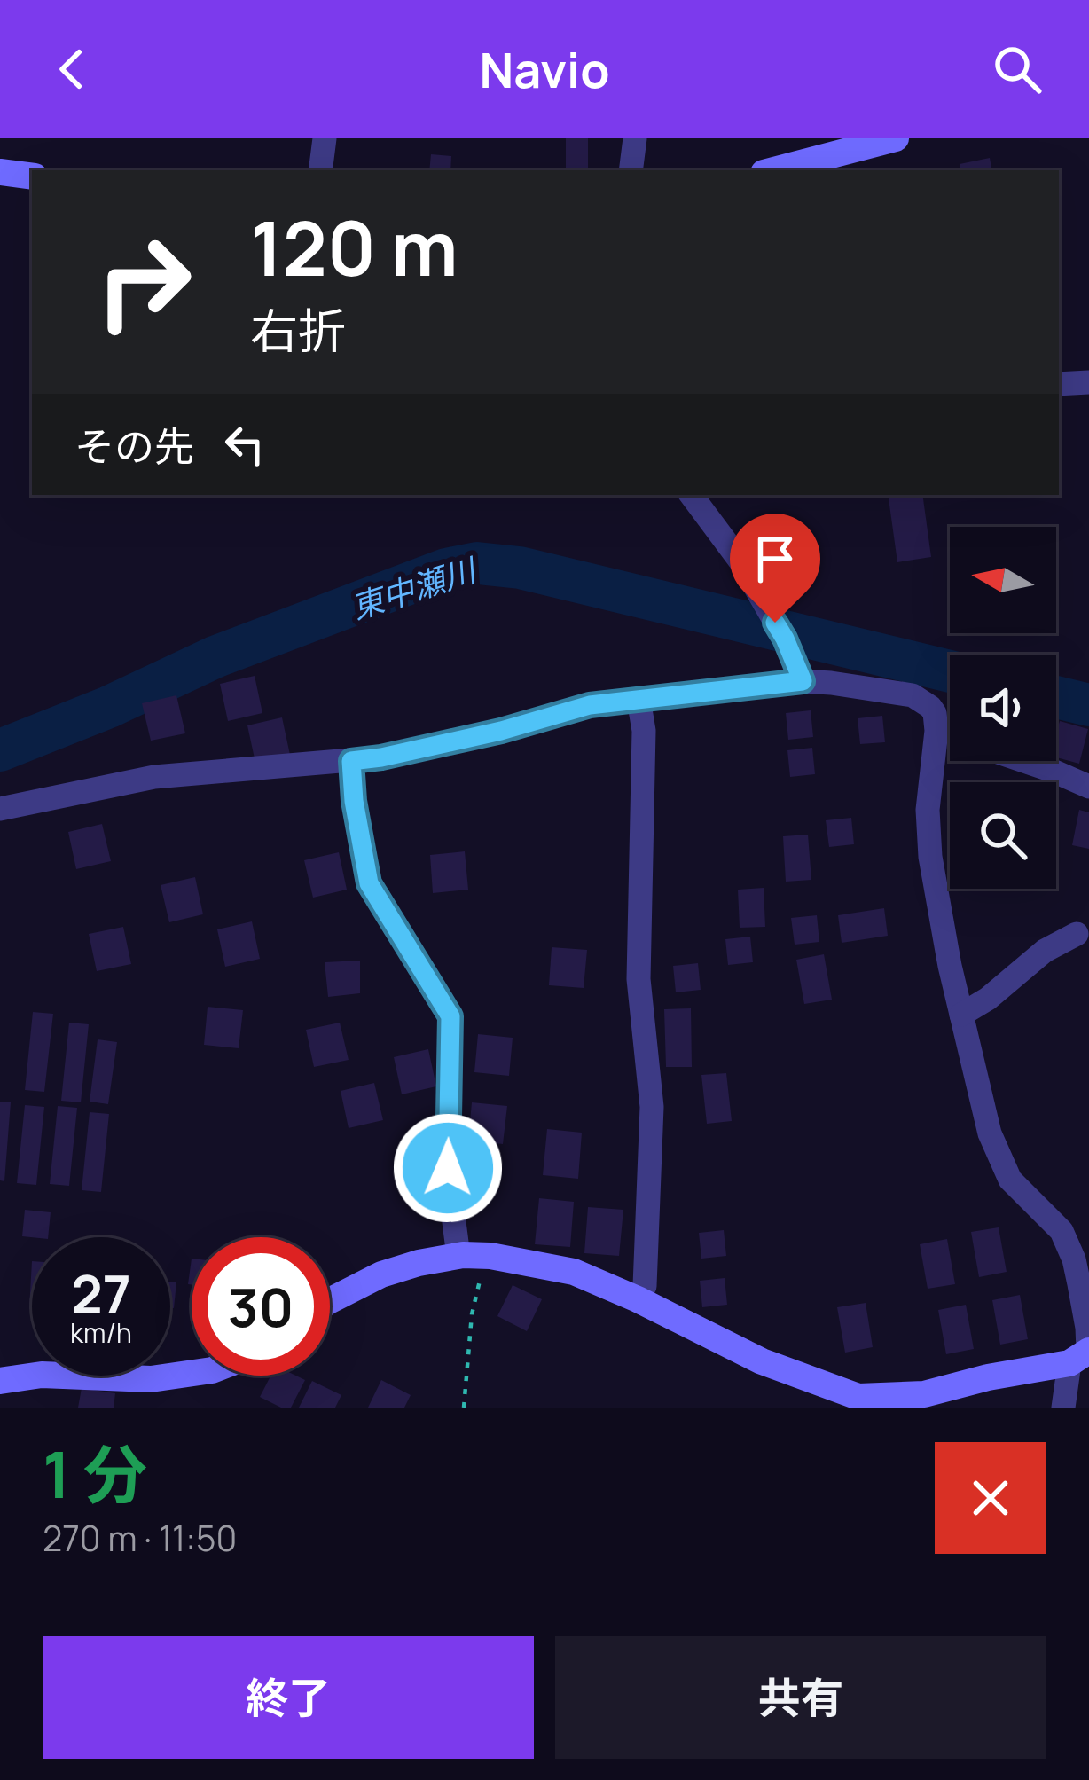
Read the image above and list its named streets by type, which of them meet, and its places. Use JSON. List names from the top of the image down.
{
  "water": ["東中瀬川"],
  "north": "left",
  "page": {
    "header": "Navio",
    "turn": ["120 m", "右折"],
    "then": "その先",
    "speed": "27 km/h",
    "limit": "30",
    "heading": ["1 分", "270 m · 11:50"],
    "buttons": ["終了", "共有"]
  }
}
